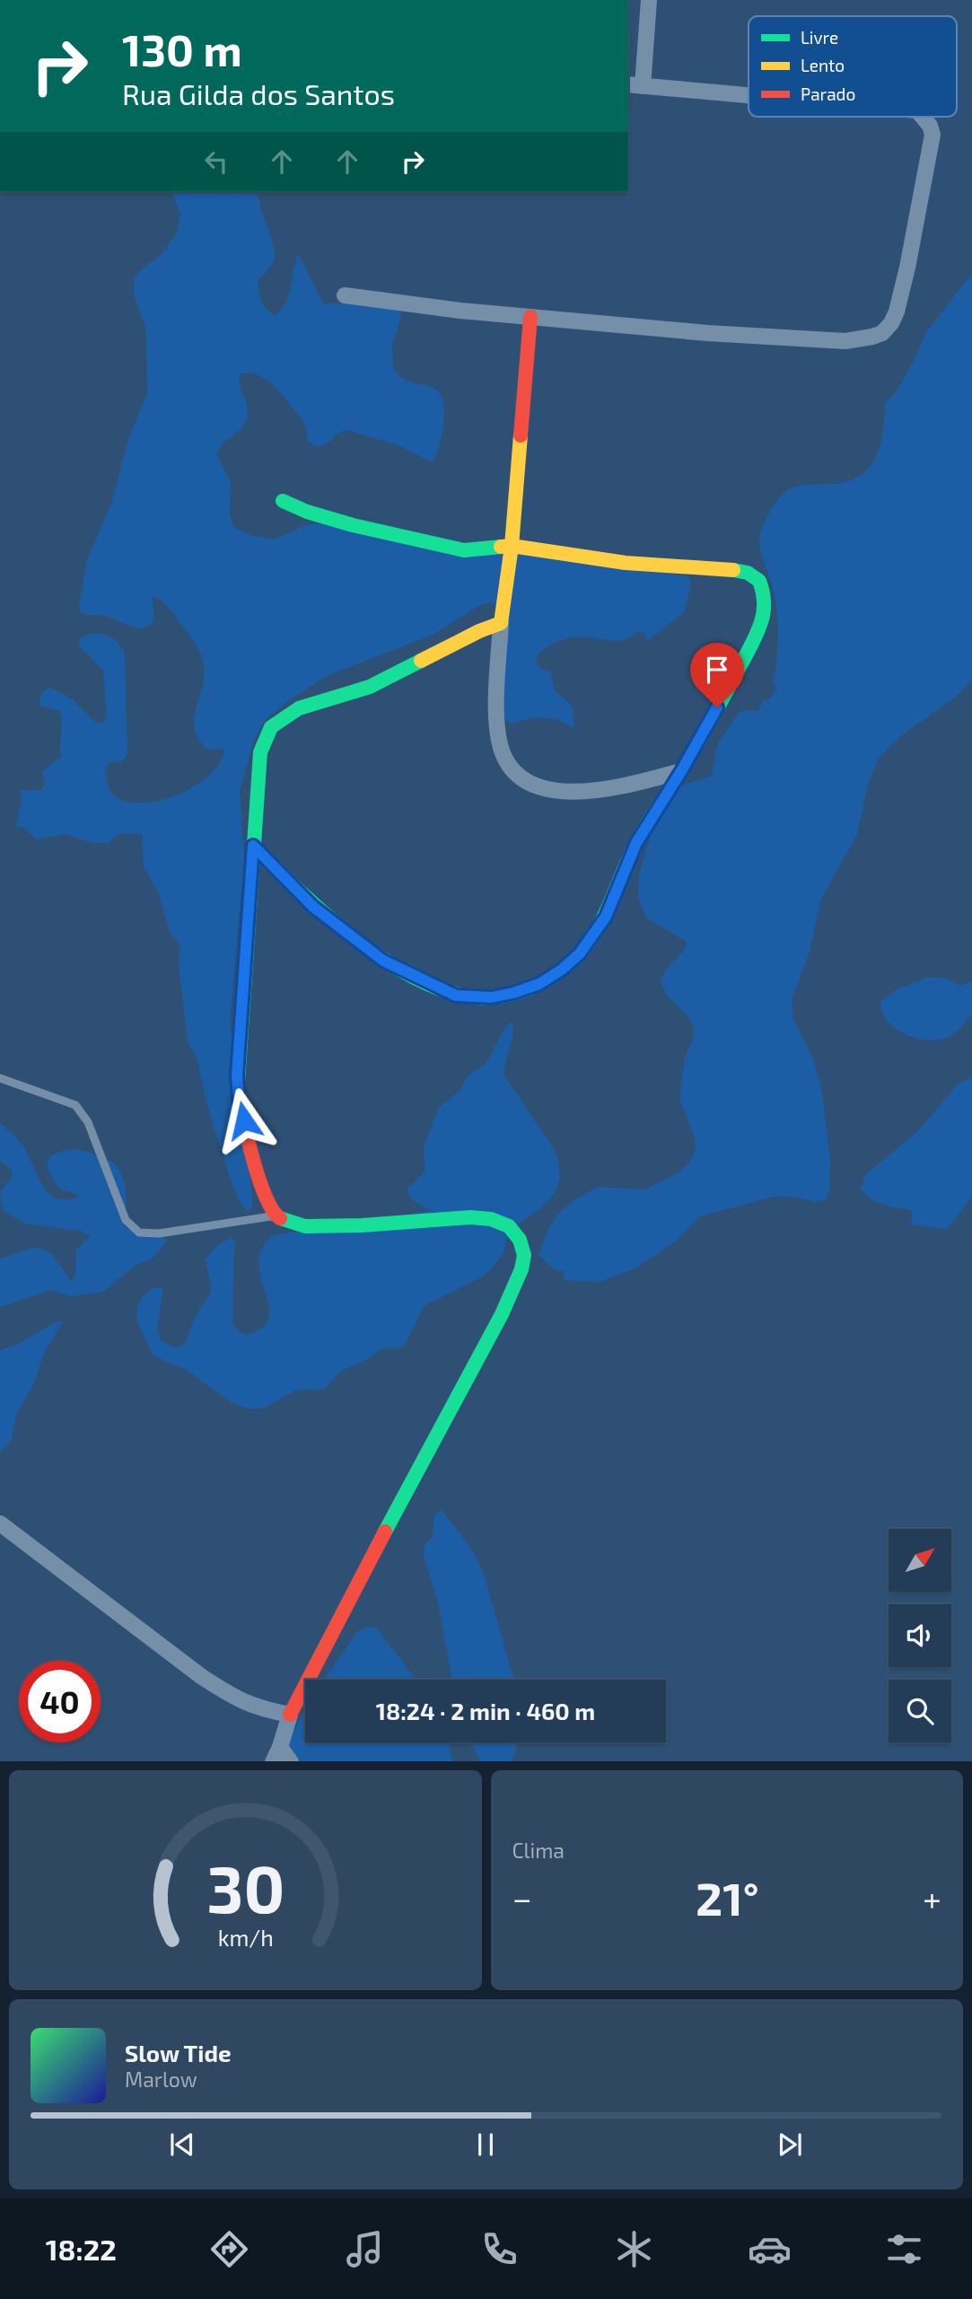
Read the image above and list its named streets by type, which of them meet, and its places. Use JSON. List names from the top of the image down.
{
  "legend": ["Livre", "Lento", "Parado"],
  "north": "top right",
  "page": {
    "turn": ["130 m", "Rua Gilda dos Santos"],
    "limit": "40",
    "trip": "18:24 · 2 min · 460 m",
    "tile": "Clima",
    "heat": ["−", "21°", "+"],
    "song": ["Slow Tide", "Marlow"],
    "tabs": "18:22",
    "gauge": ["30", "km/h"]
  }
}
